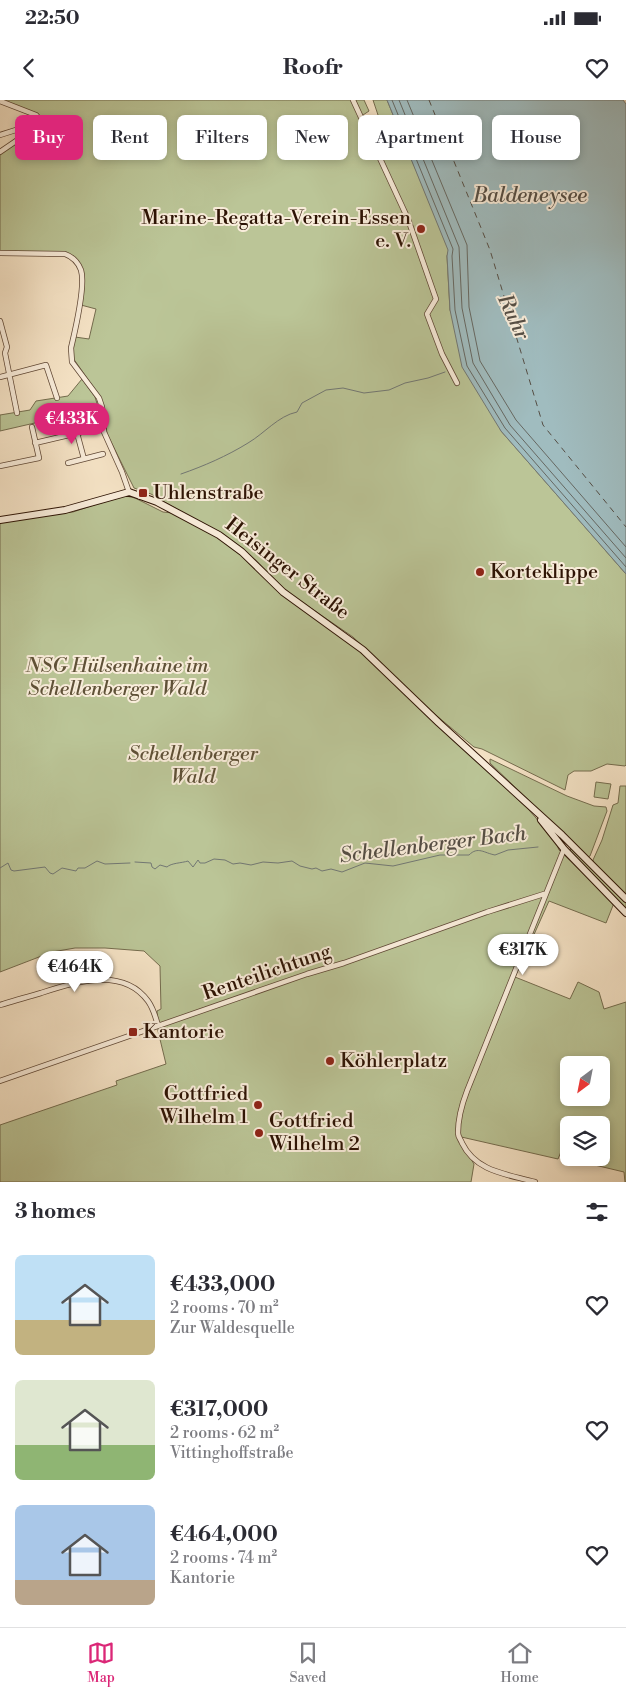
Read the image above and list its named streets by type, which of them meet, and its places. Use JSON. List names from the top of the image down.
{
  "streets": {
    "main road": ["Heisinger Straße"],
    "street": ["Renteilichtung"]
  },
  "water": ["Baldeneysee", "Ruhr", "Schellenberger Bach"],
  "parks": ["NSG Hülsenhaine im Schellenberger Wald", "Schellenberger Wald"],
  "places": {
    "other": [
      "Marine-Regatta-Verein-Essen e. V.",
      "Korteklippe",
      "Köhlerplatz",
      "Gottfried Wilhelm 1",
      "Gottfried Wilhelm 2"
    ],
    "transit": ["Uhlenstraße", "Kantorie"]
  },
  "north": "bottom left",
  "page": {
    "status": "22:50",
    "header": "Roofr",
    "chip": [
      "Buy",
      "Rent",
      "Filters",
      "New",
      "Apartment",
      "House"
    ],
    "price": ["€433K", "€317K", "€464K"],
    "heading": "3 homes",
    "list": [
      {
        "name": "€433,000",
        "note": "2 rooms · 70 m² · Zur Waldesquelle"
      },
      {
        "name": "€317,000",
        "note": "2 rooms · 62 m² · Vittinghoffstraße"
      },
      {
        "name": "€464,000",
        "note": "2 rooms · 74 m² · Kantorie"
      }
    ],
    "tabs": ["Map", "Saved", "Home"]
  }
}
